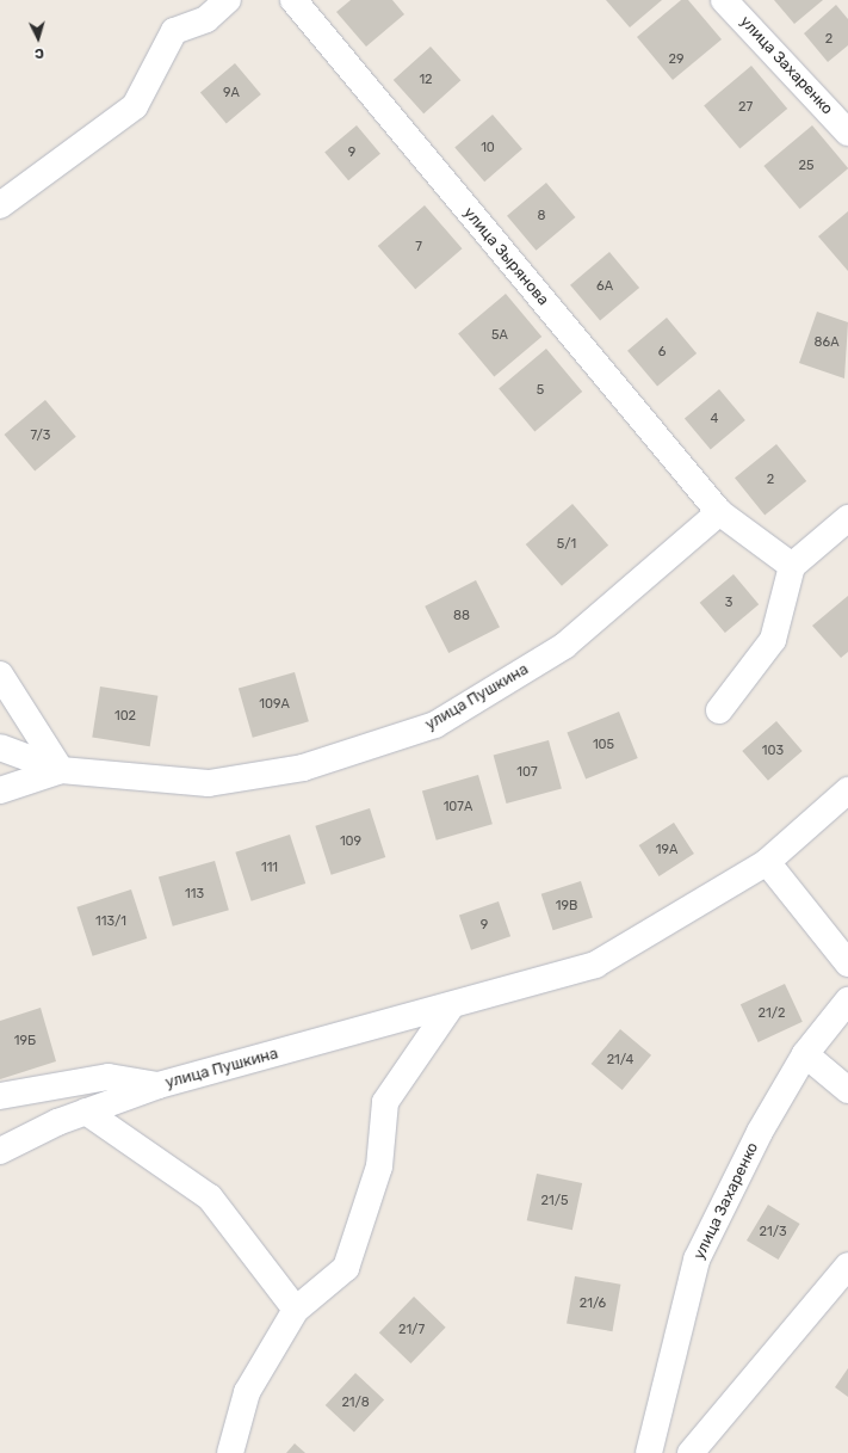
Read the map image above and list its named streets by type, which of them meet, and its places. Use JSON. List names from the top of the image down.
{
  "streets": {
    "street": ["улица Захаренко", "улица Зырянова", "улица Пушкина"]
  },
  "crossings": [
    ["улица Зырянова", "улица Пушкина"]
  ],
  "house_numbers": [
    "2",
    "29",
    "12",
    "9А",
    "27",
    "10",
    "9",
    "25",
    "8",
    "7",
    "6А",
    "5А",
    "86А",
    "6",
    "5",
    "4",
    "7/3",
    "2",
    "5/1",
    "3",
    "88",
    "109А",
    "102",
    "105",
    "103",
    "107",
    "107А",
    "109",
    "19А",
    "111",
    "113",
    "19В",
    "113/1",
    "9",
    "21/2",
    "19Б",
    "21/4",
    "21/5",
    "21/3",
    "21/6",
    "21/7",
    "21/8"
  ],
  "north": "bottom"
}
